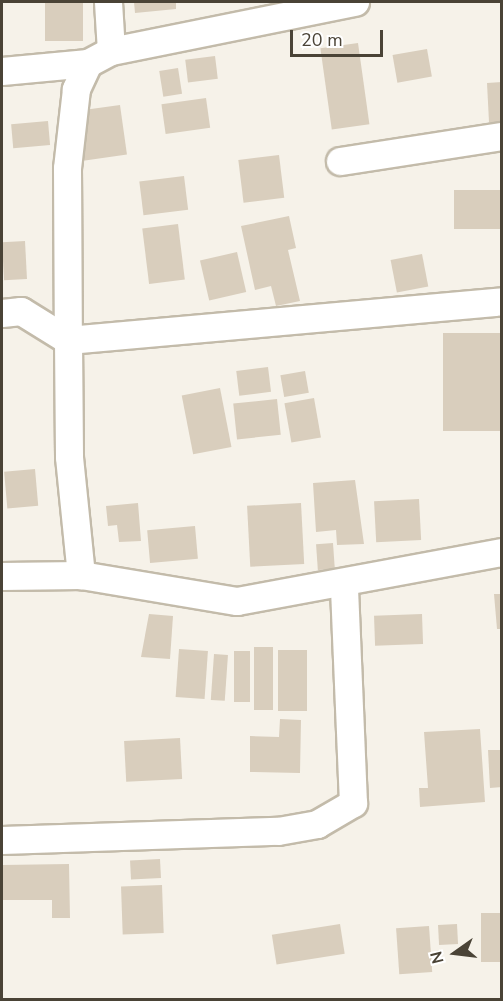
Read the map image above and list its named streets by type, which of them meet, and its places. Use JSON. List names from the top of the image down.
{
  "scale_bar": "20 m",
  "north": "left"
}
